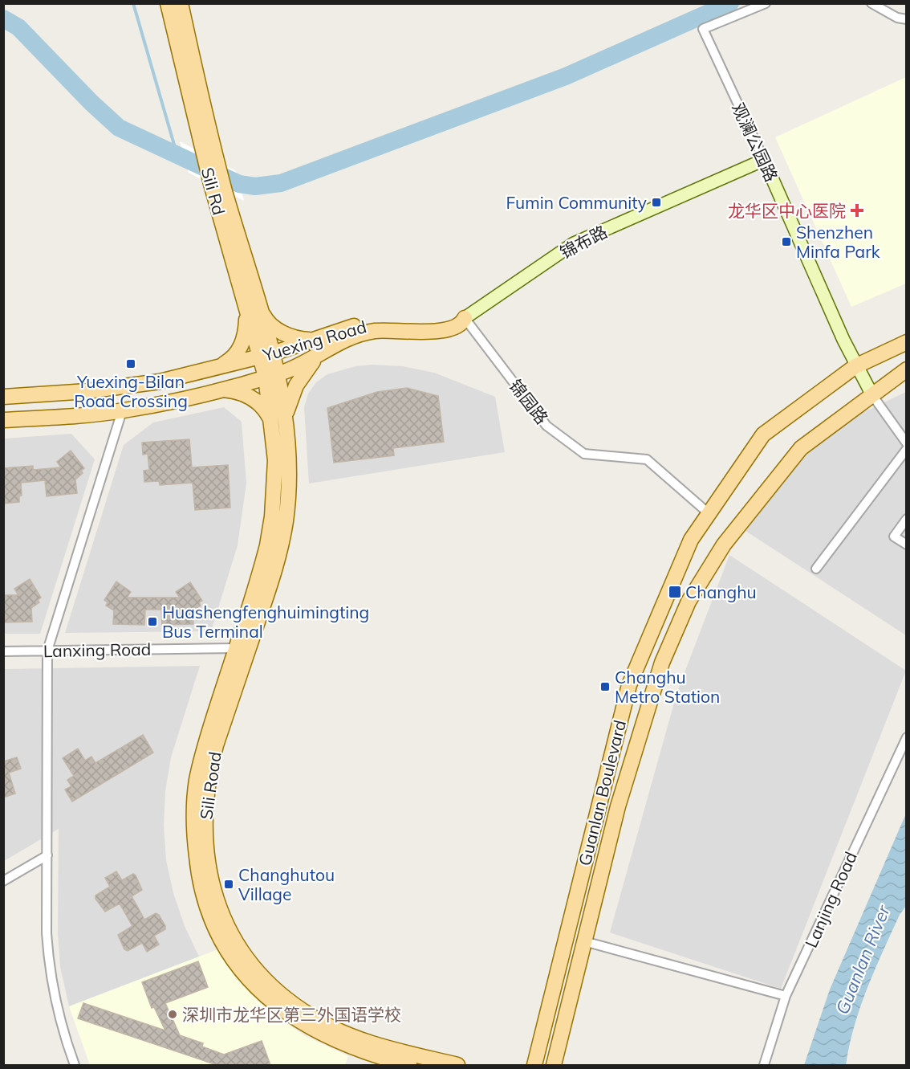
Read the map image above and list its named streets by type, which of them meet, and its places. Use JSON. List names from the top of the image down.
{
  "streets": {
    "main road": [
      "观澜公园路",
      "Sili Rd",
      "锦布路",
      "Yuexing Road",
      "Sili Road",
      "Guanlan Boulevard"
    ],
    "street": ["锦园路", "Lanxing Road", "Lanjing Road"]
  },
  "crossings": [
    ["观澜公园路", "锦布路"],
    ["观澜公园路", "Guanlan Boulevard"],
    ["Sili Rd", "Yuexing Road"],
    ["Sili Rd", "Sili Road"],
    ["锦布路", "Yuexing Road"],
    ["锦布路", "锦园路"],
    ["Yuexing Road", "锦园路"],
    ["Yuexing Road", "Sili Road"],
    ["锦园路", "Guanlan Boulevard"],
    ["Lanxing Road", "Sili Road"]
  ],
  "water": ["Guanlan River"],
  "places": {
    "transit": [
      "Fumin Community",
      "Shenzhen Minfa Park",
      "Yuexing-Bilan Road Crossing",
      "Changhu",
      "Huashengfenghuimingting Bus Terminal",
      "Changhu Metro Station",
      "Changhutou Village"
    ],
    "health": ["龙华区中心医院"],
    "other": ["深圳市龙华区第三外国语学校"]
  }
}
